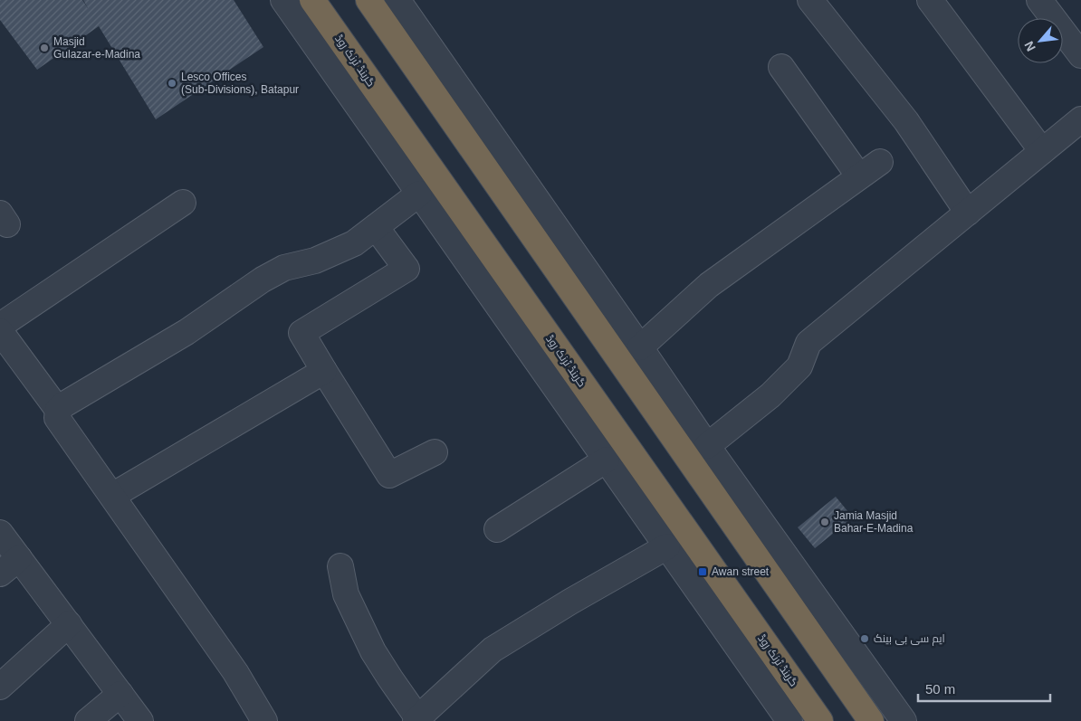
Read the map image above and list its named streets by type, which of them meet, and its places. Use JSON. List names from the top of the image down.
{
  "streets": {
    "highway": ["گرینڈ ٹرنک روڈ"]
  },
  "places": {
    "other": [
      "Masjid Gulazar-e-Madina",
      "Lesco Offices (Sub-Divisions), Batapur",
      "Jamia Masjid Bahar-E-Madina",
      "ایم سی بی بینک"
    ],
    "transit": ["Awan street"]
  },
  "scale_bar": "50 m",
  "north": "bottom left"
}
